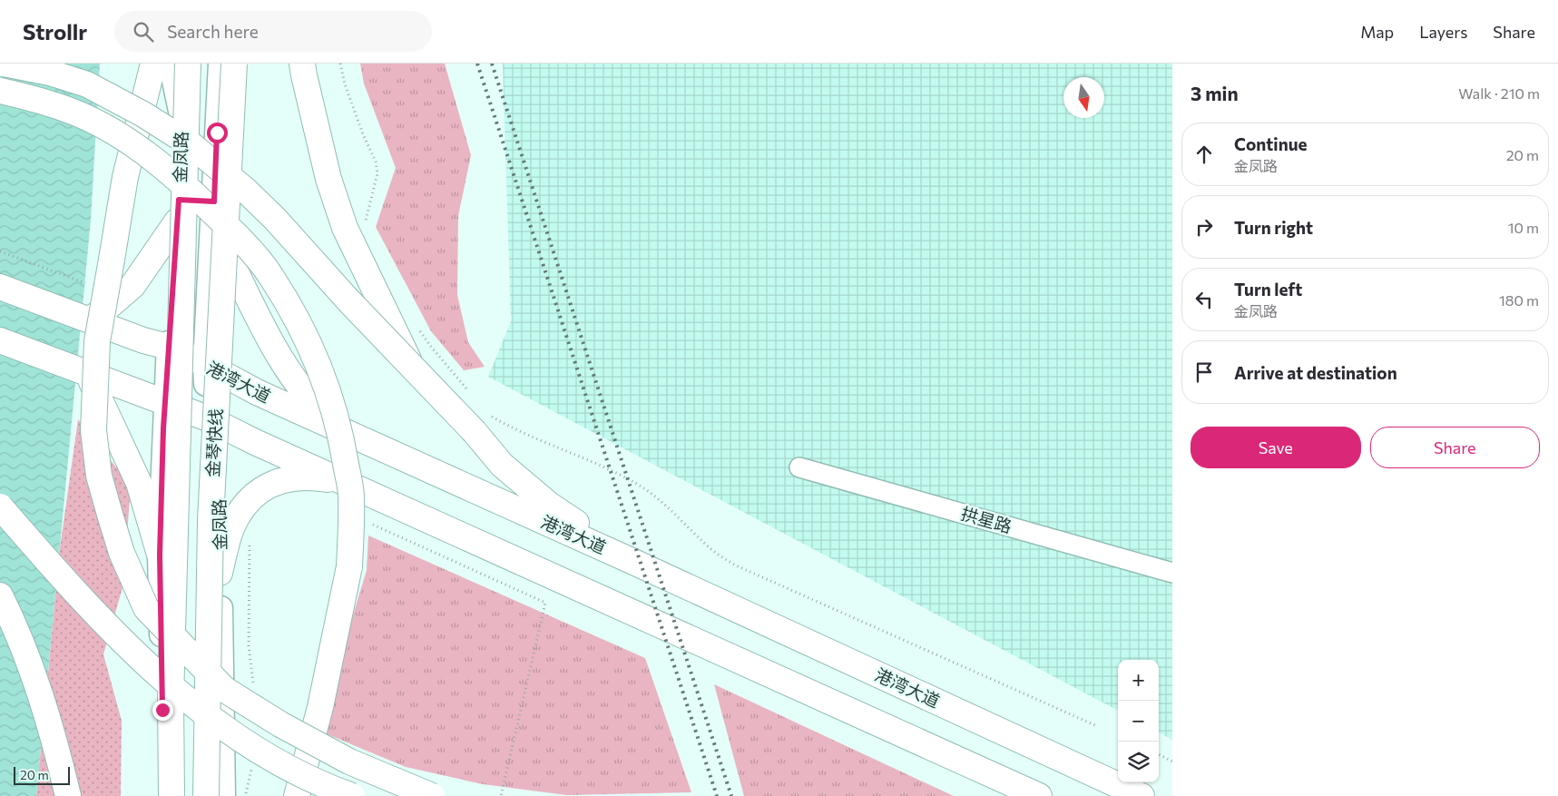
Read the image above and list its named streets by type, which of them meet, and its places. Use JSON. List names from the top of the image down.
{
  "streets": {
    "highway": ["港湾大道", "金琴快线"],
    "main road": ["金凤路"],
    "street": ["拱星路"]
  },
  "crossings": [
    ["金凤路", "港湾大道"]
  ],
  "scale_bar": "20 m",
  "north": "bottom",
  "page": {
    "header": "Strollr",
    "search": "Search here",
    "nav": ["Map", "Layers", "Share"],
    "heading": ["3 min", "Walk · 210 m"],
    "list": [
      ["Continue", "金凤路", "20 m"],
      ["Turn right", "10 m"],
      ["Turn left", "金凤路", "180 m"],
      "Arrive at destination"
    ],
    "buttons": ["Save", "Share"],
    "map_buttons": ["+", "−"],
    "scale": "20 m"
  }
}
